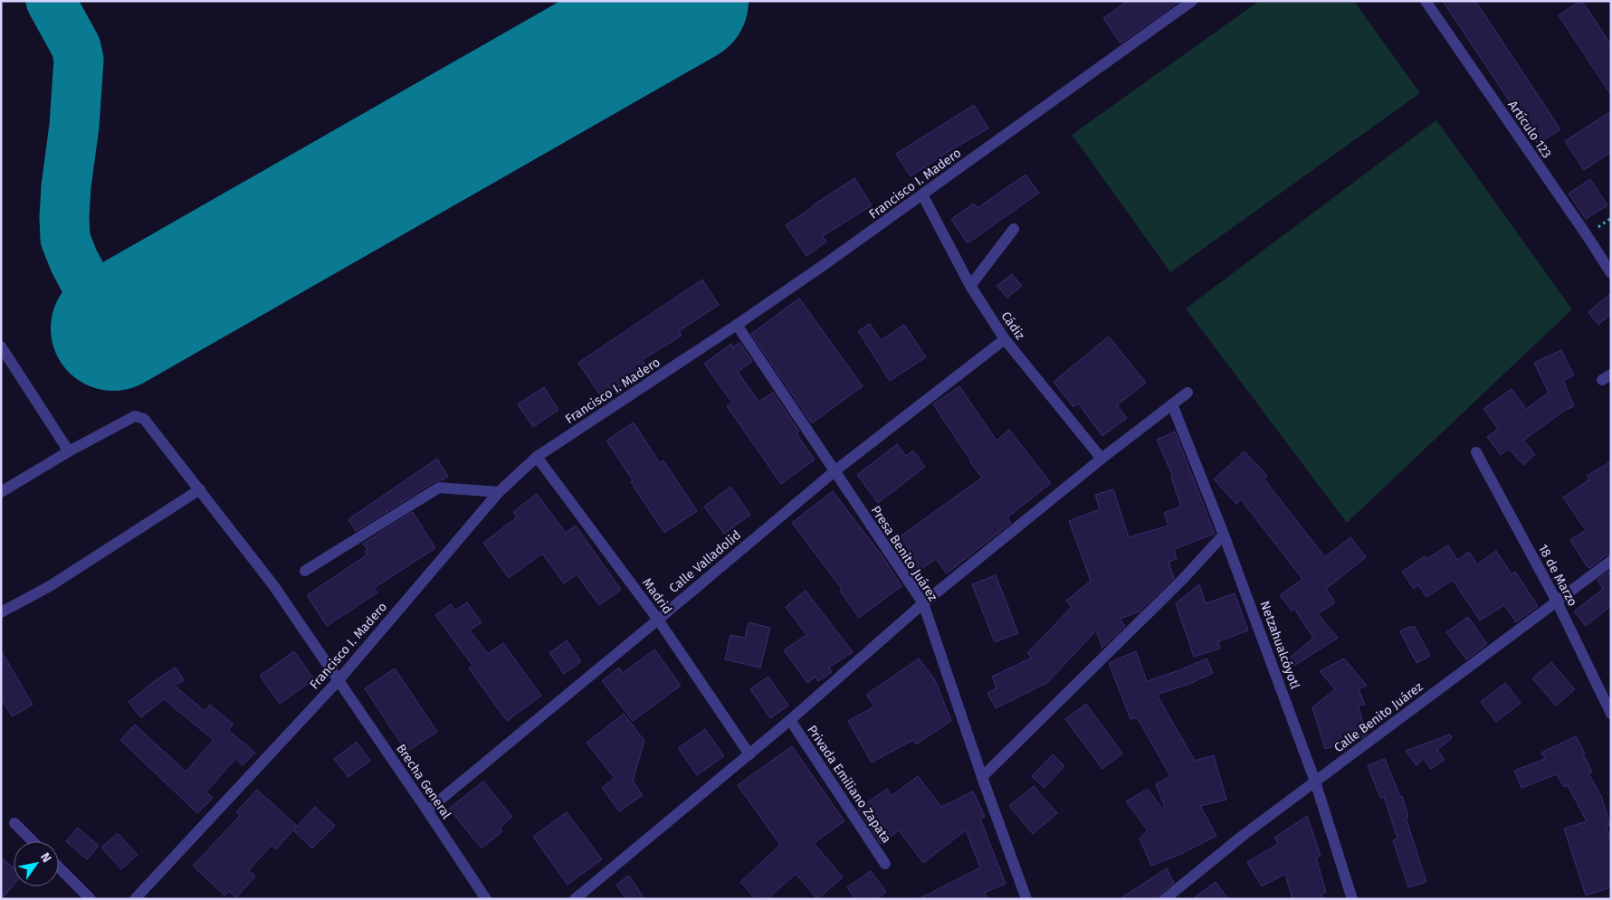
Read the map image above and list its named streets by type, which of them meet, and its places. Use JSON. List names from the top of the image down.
{
  "streets": {
    "street": [
      "Artículo 123",
      "Francisco I. Madero",
      "Cádiz",
      "Presa Benito Juárez",
      "Calle Valladolid",
      "18 de Marzo",
      "Madrid",
      "Netzahualcóyotl",
      "Calle Benito Juárez",
      "Brecha General",
      "Privada Emiliano Zapata"
    ]
  },
  "crossings": [
    ["Francisco I. Madero", "Cádiz"],
    ["Francisco I. Madero", "Presa Benito Juárez"],
    ["Francisco I. Madero", "Madrid"],
    ["Francisco I. Madero", "Brecha General"],
    ["Cádiz", "Calle Valladolid"],
    ["Presa Benito Juárez", "Calle Valladolid"],
    ["Calle Valladolid", "Madrid"],
    ["Calle Valladolid", "Brecha General"],
    ["18 de Marzo", "Calle Benito Juárez"],
    ["Netzahualcóyotl", "Calle Benito Juárez"]
  ],
  "north": "top right"
}
